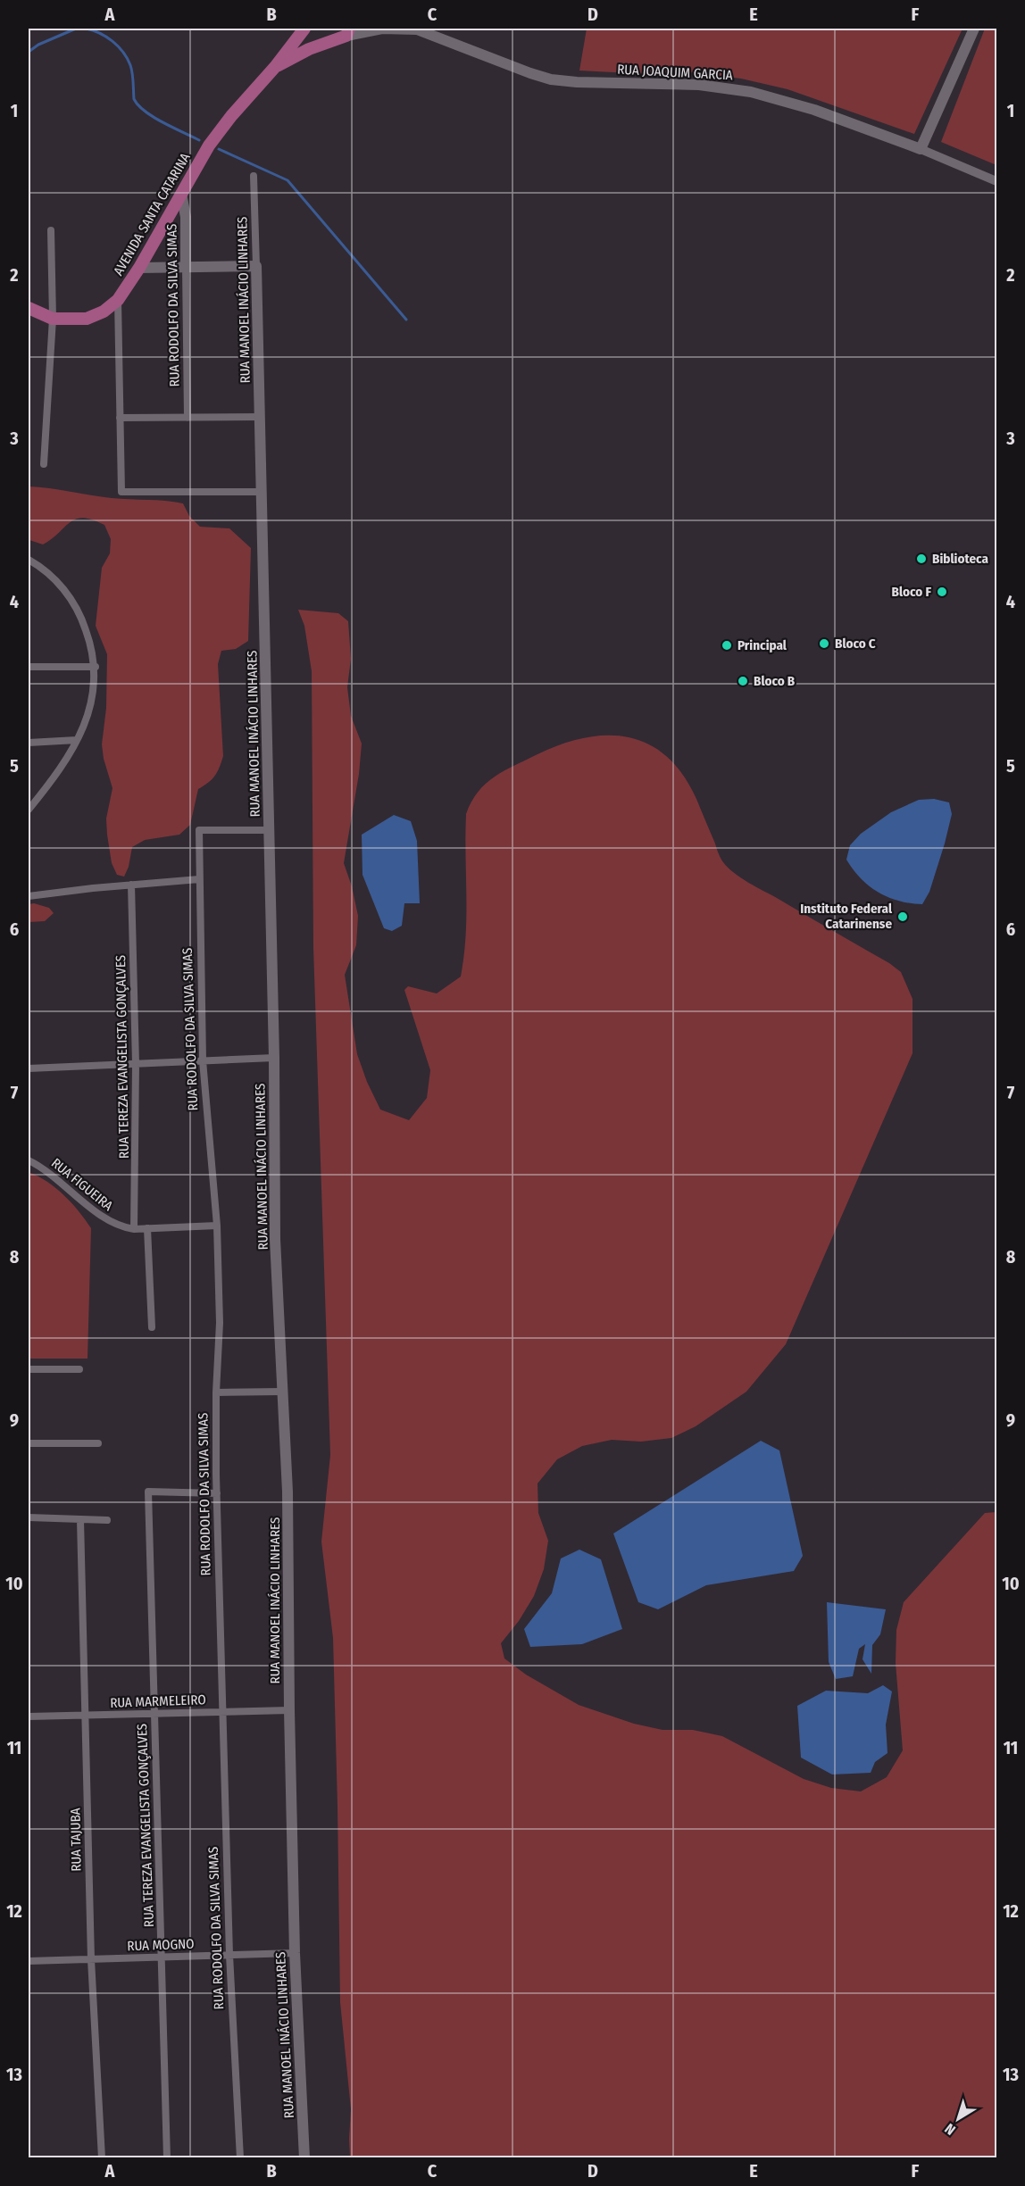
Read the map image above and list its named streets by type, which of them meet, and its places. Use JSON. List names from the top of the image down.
{
  "streets": {
    "main road": [
      "RUA JOAQUIM GARCIA",
      "AVENIDA SANTA CATARINA",
      "RUA MANOEL INÁCIO LINHARES",
      "RUA RODOLFO DA SILVA SIMAS"
    ],
    "street": [
      "RUA TEREZA EVANGELISTA GONÇALVES",
      "RUA FIGUEIRA",
      "RUA MARMELEIRO",
      "RUA TAJUBA",
      "RUA MOGNO"
    ]
  },
  "crossings": [
    ["RUA JOAQUIM GARCIA", "AVENIDA SANTA CATARINA"],
    ["AVENIDA SANTA CATARINA", "RUA RODOLFO DA SILVA SIMAS"],
    ["RUA MANOEL INÁCIO LINHARES", "RUA RODOLFO DA SILVA SIMAS"],
    ["RUA MANOEL INÁCIO LINHARES", "RUA MARMELEIRO"],
    ["RUA MANOEL INÁCIO LINHARES", "RUA MOGNO"],
    ["RUA RODOLFO DA SILVA SIMAS", "RUA TEREZA EVANGELISTA GONÇALVES"],
    ["RUA RODOLFO DA SILVA SIMAS", "RUA FIGUEIRA"],
    ["RUA RODOLFO DA SILVA SIMAS", "RUA MARMELEIRO"],
    ["RUA RODOLFO DA SILVA SIMAS", "RUA MOGNO"],
    ["RUA TEREZA EVANGELISTA GONÇALVES", "RUA FIGUEIRA"],
    ["RUA TEREZA EVANGELISTA GONÇALVES", "RUA MARMELEIRO"],
    ["RUA TEREZA EVANGELISTA GONÇALVES", "RUA MOGNO"],
    ["RUA MARMELEIRO", "RUA TAJUBA"],
    ["RUA TAJUBA", "RUA MOGNO"]
  ],
  "places": [
    "Biblioteca",
    "Bloco F",
    "Bloco C",
    "Principal",
    "Bloco B",
    "Instituto Federal Catarinense"
  ],
  "north": "bottom left",
  "grid": {
    "columns": [
      "A",
      "B",
      "C",
      "D",
      "E",
      "F"
    ],
    "rows": [
      "1",
      "2",
      "3",
      "4",
      "5",
      "6",
      "7",
      "8",
      "9",
      "10",
      "11",
      "12",
      "13"
    ]
  }
}
